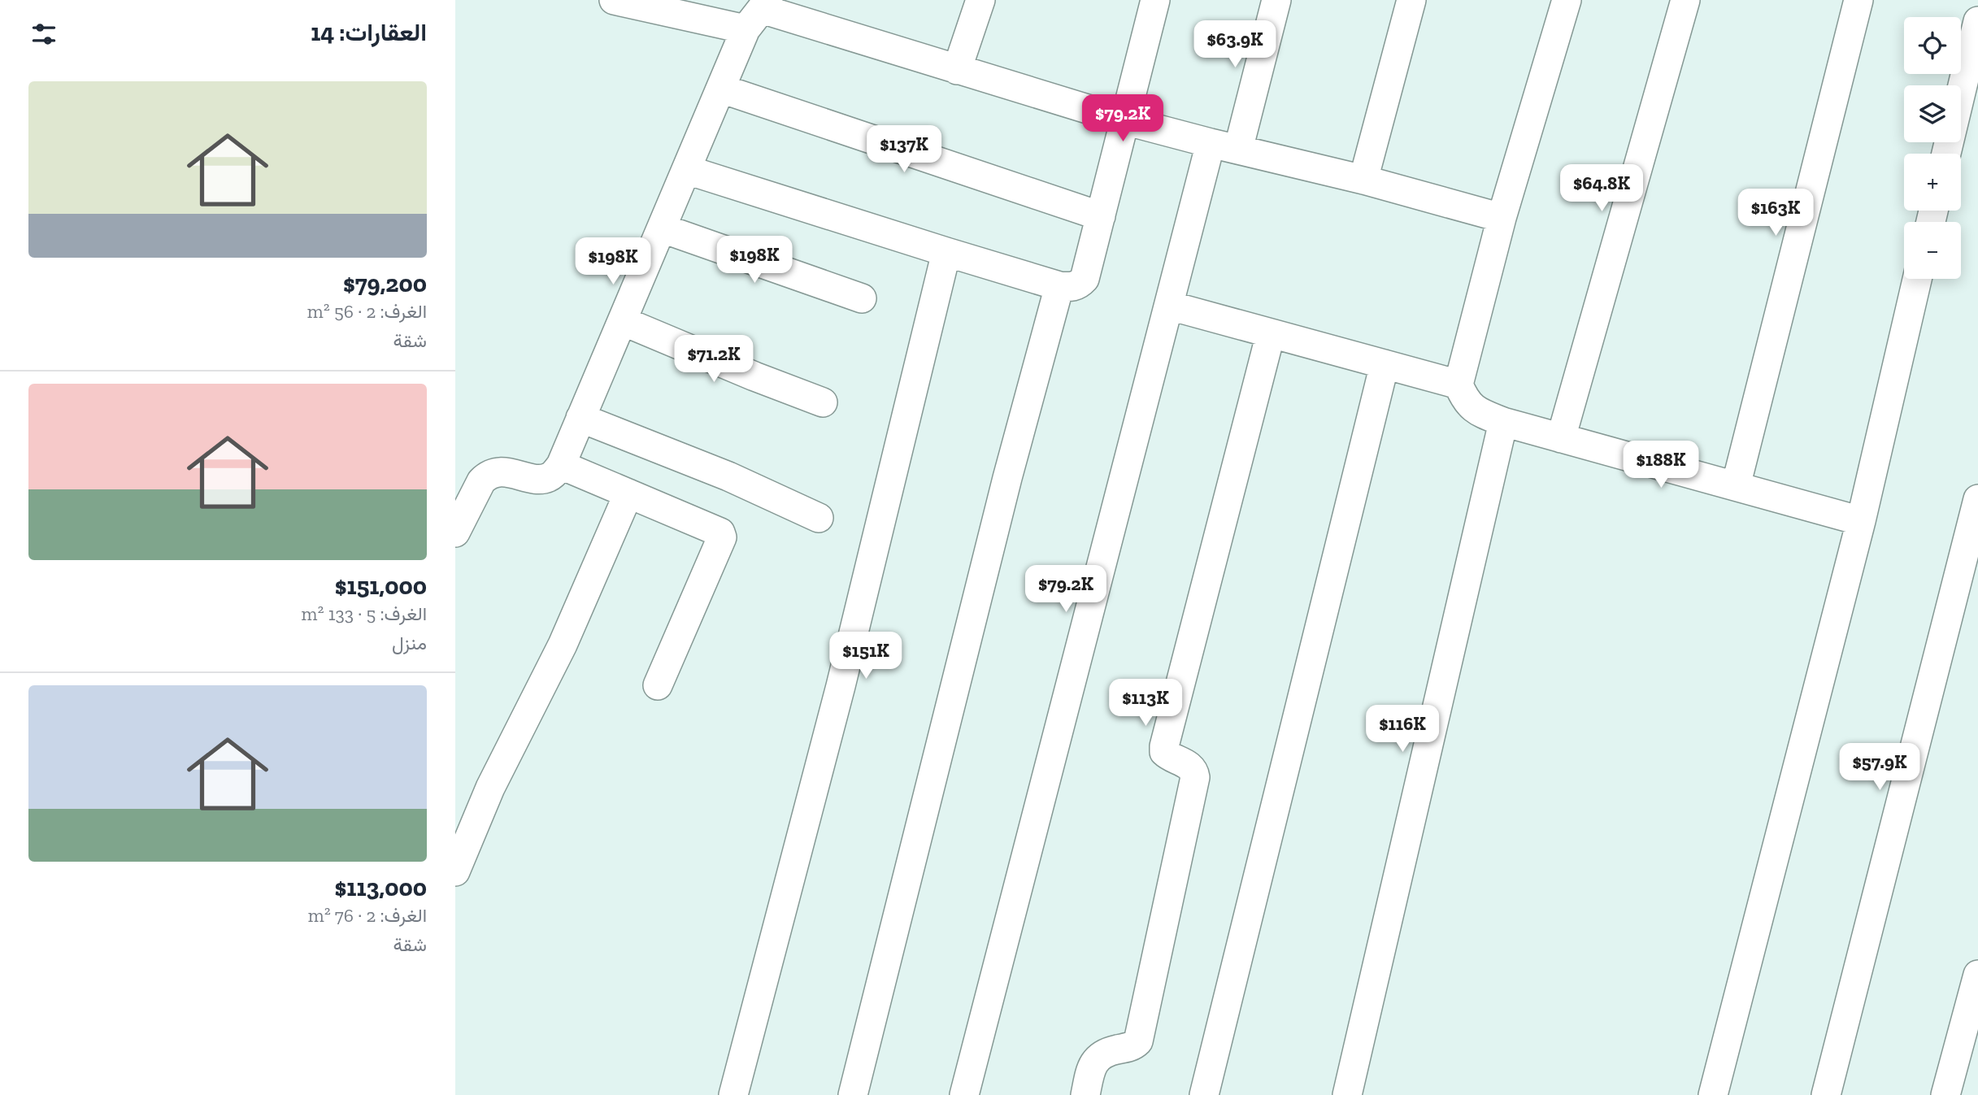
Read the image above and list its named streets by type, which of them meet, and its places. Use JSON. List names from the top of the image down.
{
  "page": {
    "heading": "العقارات: 14",
    "map_buttons": ["+", "−"],
    "price": [
      "$63.9K",
      "$79.2K",
      "$137K",
      "$64.8K",
      "$163K",
      "$198K",
      "$198K",
      "$71.2K",
      "$188K",
      "$79.2K",
      "$151K",
      "$113K",
      "$116K",
      "$57.9K"
    ],
    "list": [
      {
        "name": "$79,200",
        "note": "الغرف: 2 · 56 m² · شقة"
      },
      {
        "name": "$151,000",
        "note": "الغرف: 5 · 133 m² · منزل"
      },
      {
        "name": "$113,000",
        "note": "الغرف: 2 · 76 m² · شقة"
      }
    ]
  }
}
